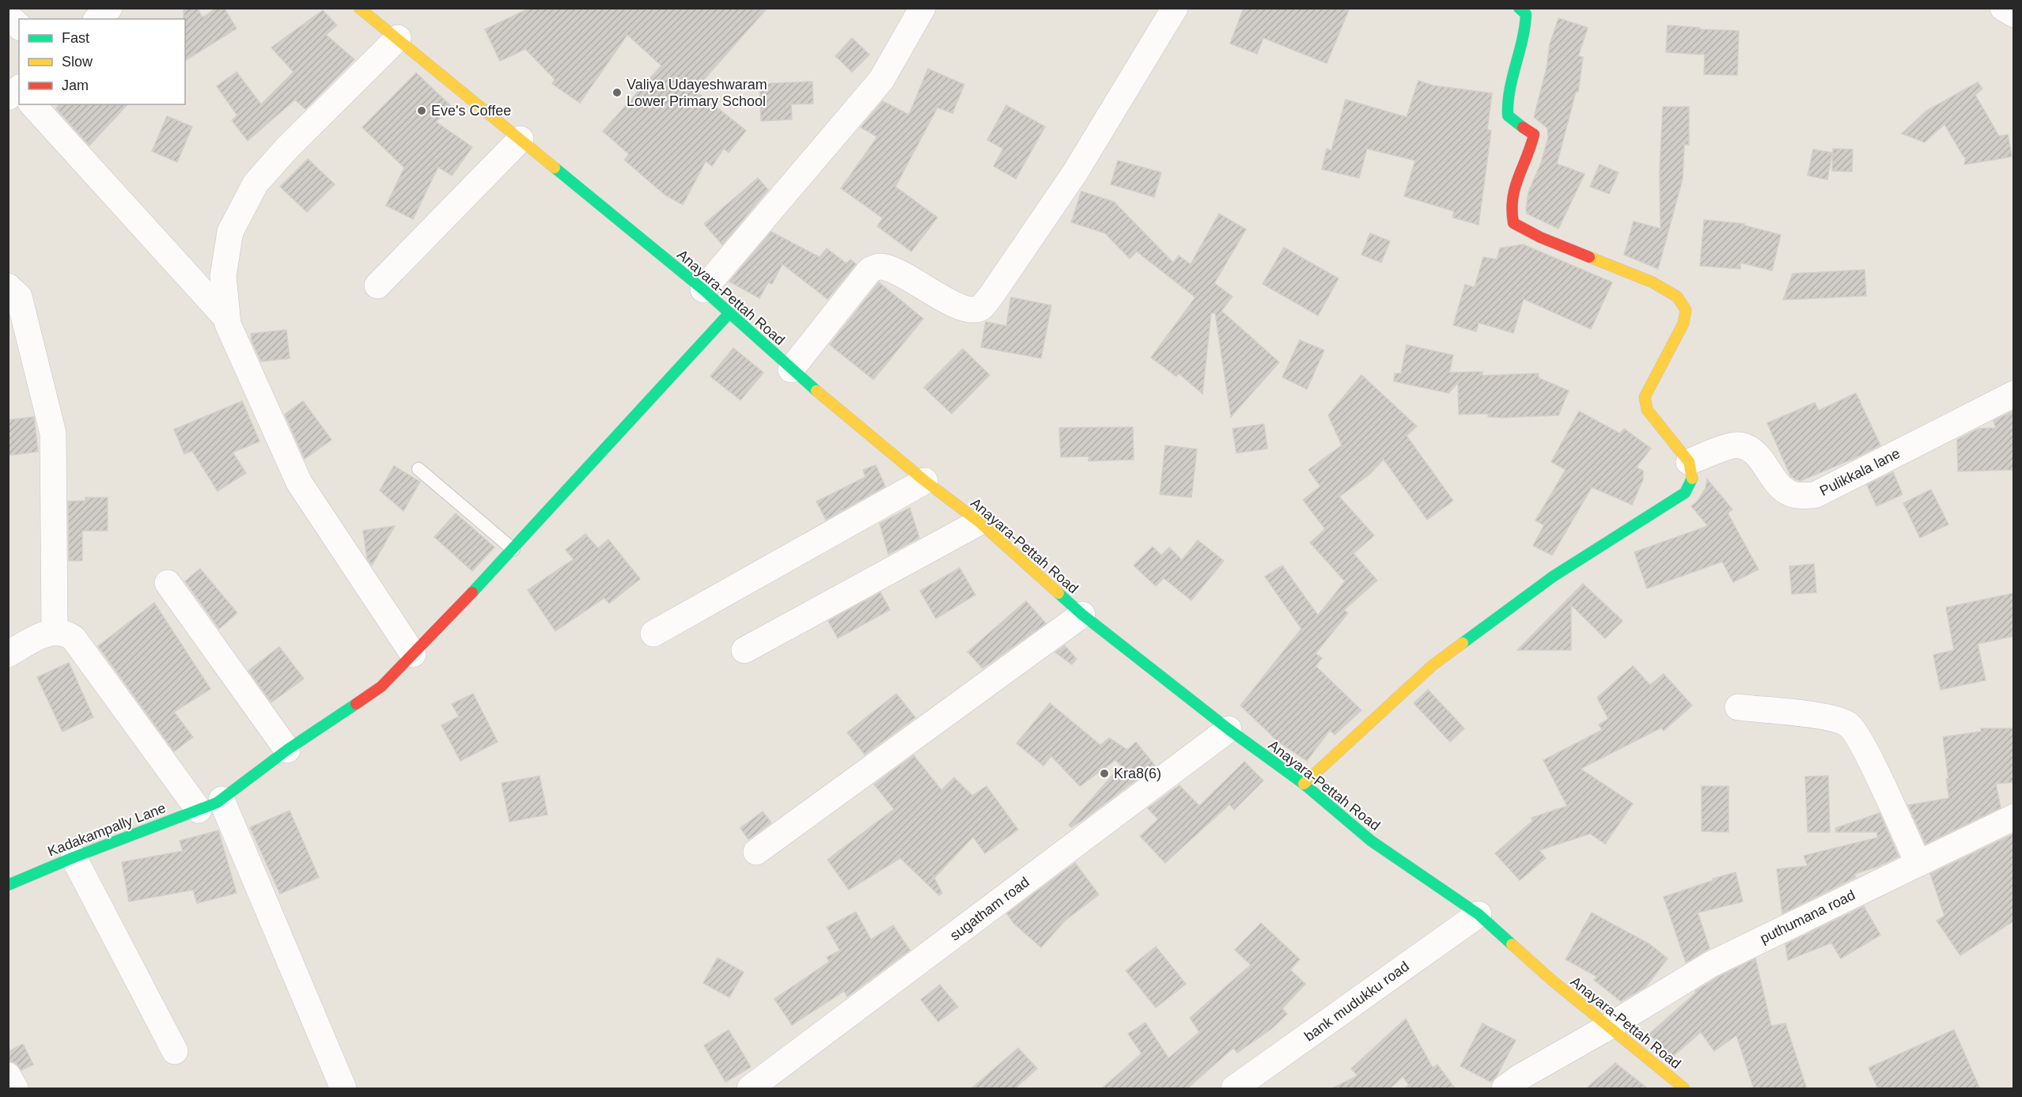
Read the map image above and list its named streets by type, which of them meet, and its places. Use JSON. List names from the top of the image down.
{
  "streets": {
    "street": [
      "Anayara-Pettah Road",
      "Pulikkala lane",
      "Kadakampally Lane",
      "sugatham road",
      "puthumana road",
      "bank mudukku road"
    ]
  },
  "crossings": [
    ["Anayara-Pettah Road", "Kadakampally Lane"],
    ["Anayara-Pettah Road", "sugatham road"],
    ["Anayara-Pettah Road", "puthumana road"],
    ["Anayara-Pettah Road", "bank mudukku road"]
  ],
  "places": ["Valiya Udayeshwaram Lower Primary School", "Eve's Coffee", "Kra8(6)"],
  "legend": ["Fast", "Slow", "Jam"]
}
